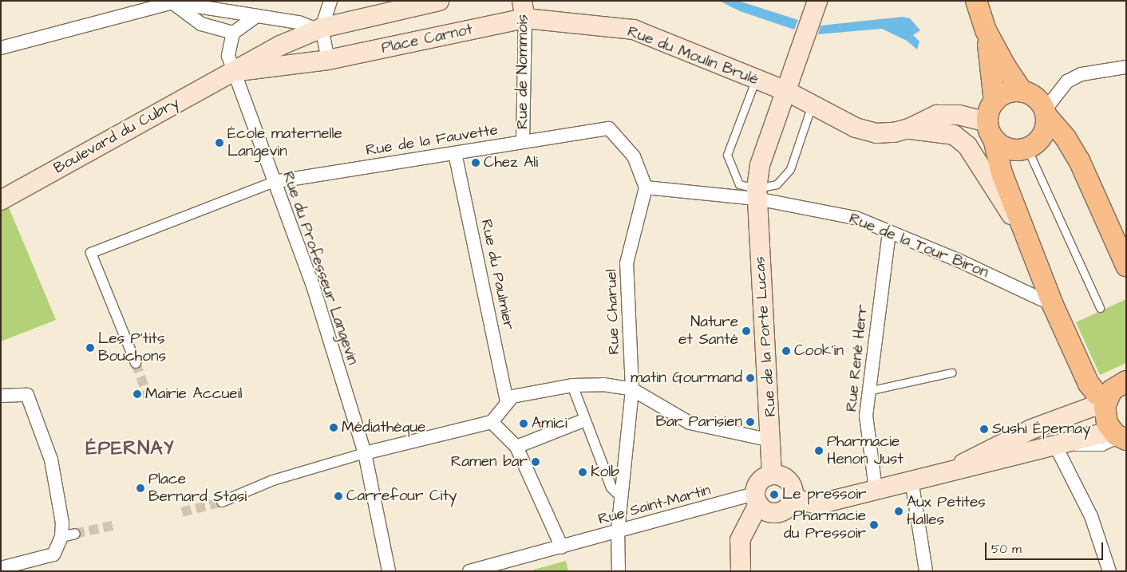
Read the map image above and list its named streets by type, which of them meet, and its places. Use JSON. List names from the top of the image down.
{
  "streets": {
    "main road": [
      "Place Carnot",
      "Rue du Moulin Brulé",
      "Boulevard du Cubry",
      "Rue de la Porte Lucas"
    ],
    "street": [
      "Rue de Nommois",
      "Rue de la Fauvette",
      "Rue de la Tour Biron",
      "Rue du Professeur Langevin",
      "Rue du Paulmier",
      "Rue Charuel",
      "Rue René Herr",
      "Rue Saint-Martin"
    ]
  },
  "crossings": [
    ["Place Carnot", "Rue du Moulin Brulé"],
    ["Place Carnot", "Rue de Nommois"],
    ["Place Carnot", "Boulevard du Cubry"],
    ["Place Carnot", "Rue du Professeur Langevin"],
    ["Rue du Moulin Brulé", "Rue de Nommois"],
    ["Rue du Moulin Brulé", "Rue de la Porte Lucas"],
    ["Rue de Nommois", "Rue de la Fauvette"],
    ["Boulevard du Cubry", "Rue du Professeur Langevin"],
    ["Rue de la Fauvette", "Rue du Professeur Langevin"],
    ["Rue de la Fauvette", "Rue du Paulmier"],
    ["Rue de la Fauvette", "Rue Charuel"],
    ["Rue de la Tour Biron", "Rue de la Porte Lucas"],
    ["Rue de la Tour Biron", "Rue René Herr"],
    ["Rue Charuel", "Rue Saint-Martin"],
    ["Rue de la Porte Lucas", "Rue Saint-Martin"]
  ],
  "districts": ["ÉPERNAY"],
  "places": [
    "École maternelle Langevin",
    "Chez Ali",
    "Nature et Santé",
    "Les P'tits Bouchons",
    "Cook'in",
    "matin Gourmand",
    "Mairie Accueil",
    "Bar Parisien",
    "Amici",
    "Médiathèque",
    "Sushi Épernay",
    "Pharmacie Henon Just",
    "Ramen bar",
    "Kolb",
    "Place Bernard Stasi",
    "Le pressoir",
    "Carrefour City",
    "Aux Petites Halles",
    "Pharmacie du Pressoir"
  ],
  "scale_bar": "50 m"
}
